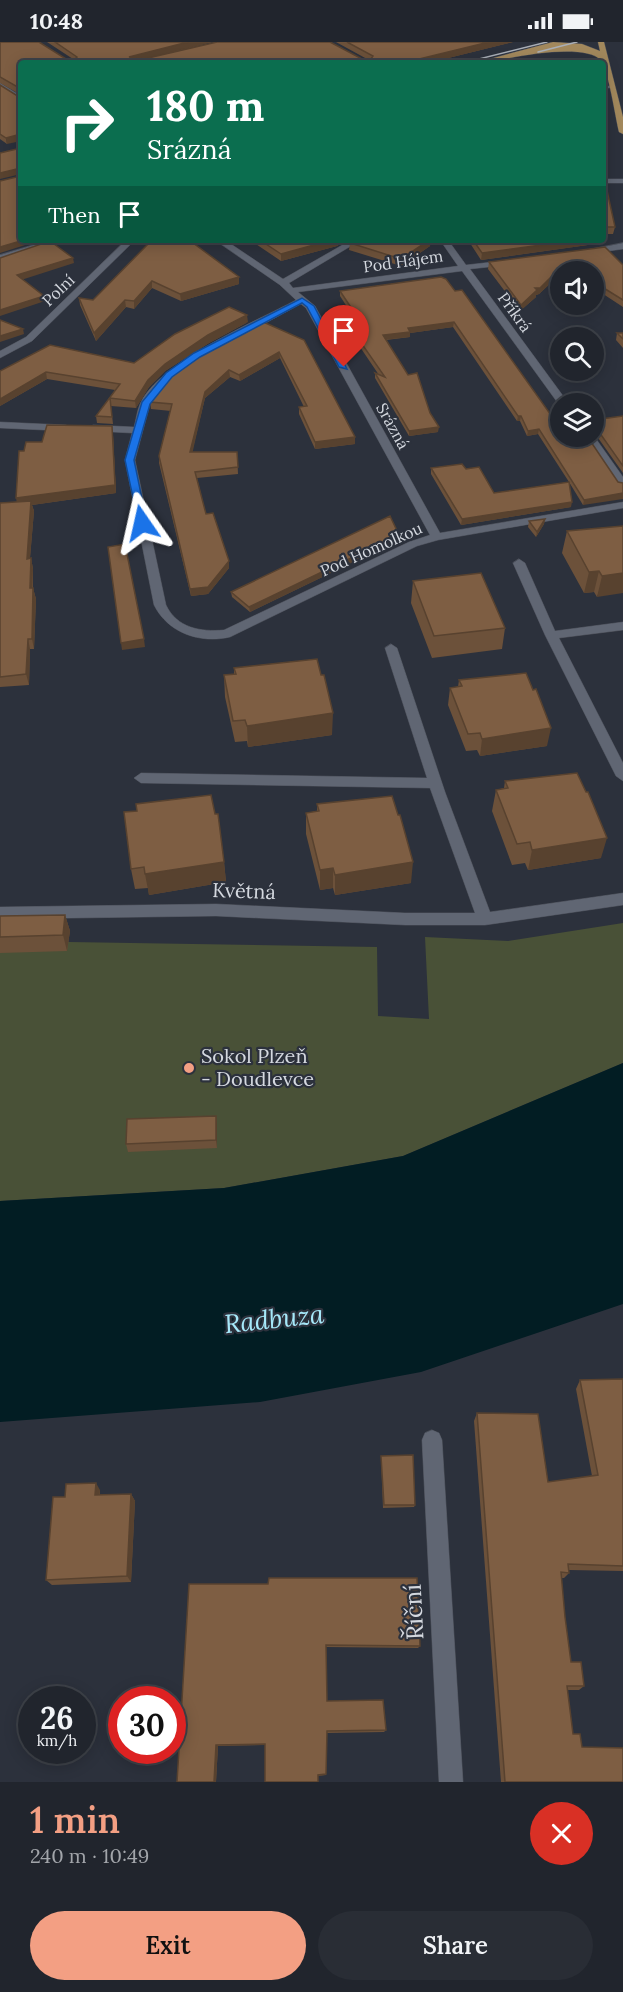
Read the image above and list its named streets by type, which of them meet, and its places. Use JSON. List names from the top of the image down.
{
  "streets": {
    "street": [
      "Pod Hájem",
      "Polní",
      "Příkrá",
      "Srázná",
      "Pod Homolkou",
      "Květná",
      "Říční"
    ]
  },
  "crossings": [
    ["Pod Hájem", "Příkrá"],
    ["Pod Hájem", "Srázná"],
    ["Srázná", "Pod Homolkou"]
  ],
  "water": ["Radbuza"],
  "places": ["Sokol Plzeň - Doudlevce"],
  "page": {
    "status": "10:48",
    "turn": ["180 m", "Srázná"],
    "then": "Then",
    "speed": "26 km/h",
    "limit": "30",
    "heading": ["1 min", "240 m · 10:49"],
    "buttons": ["Exit", "Share"]
  }
}
